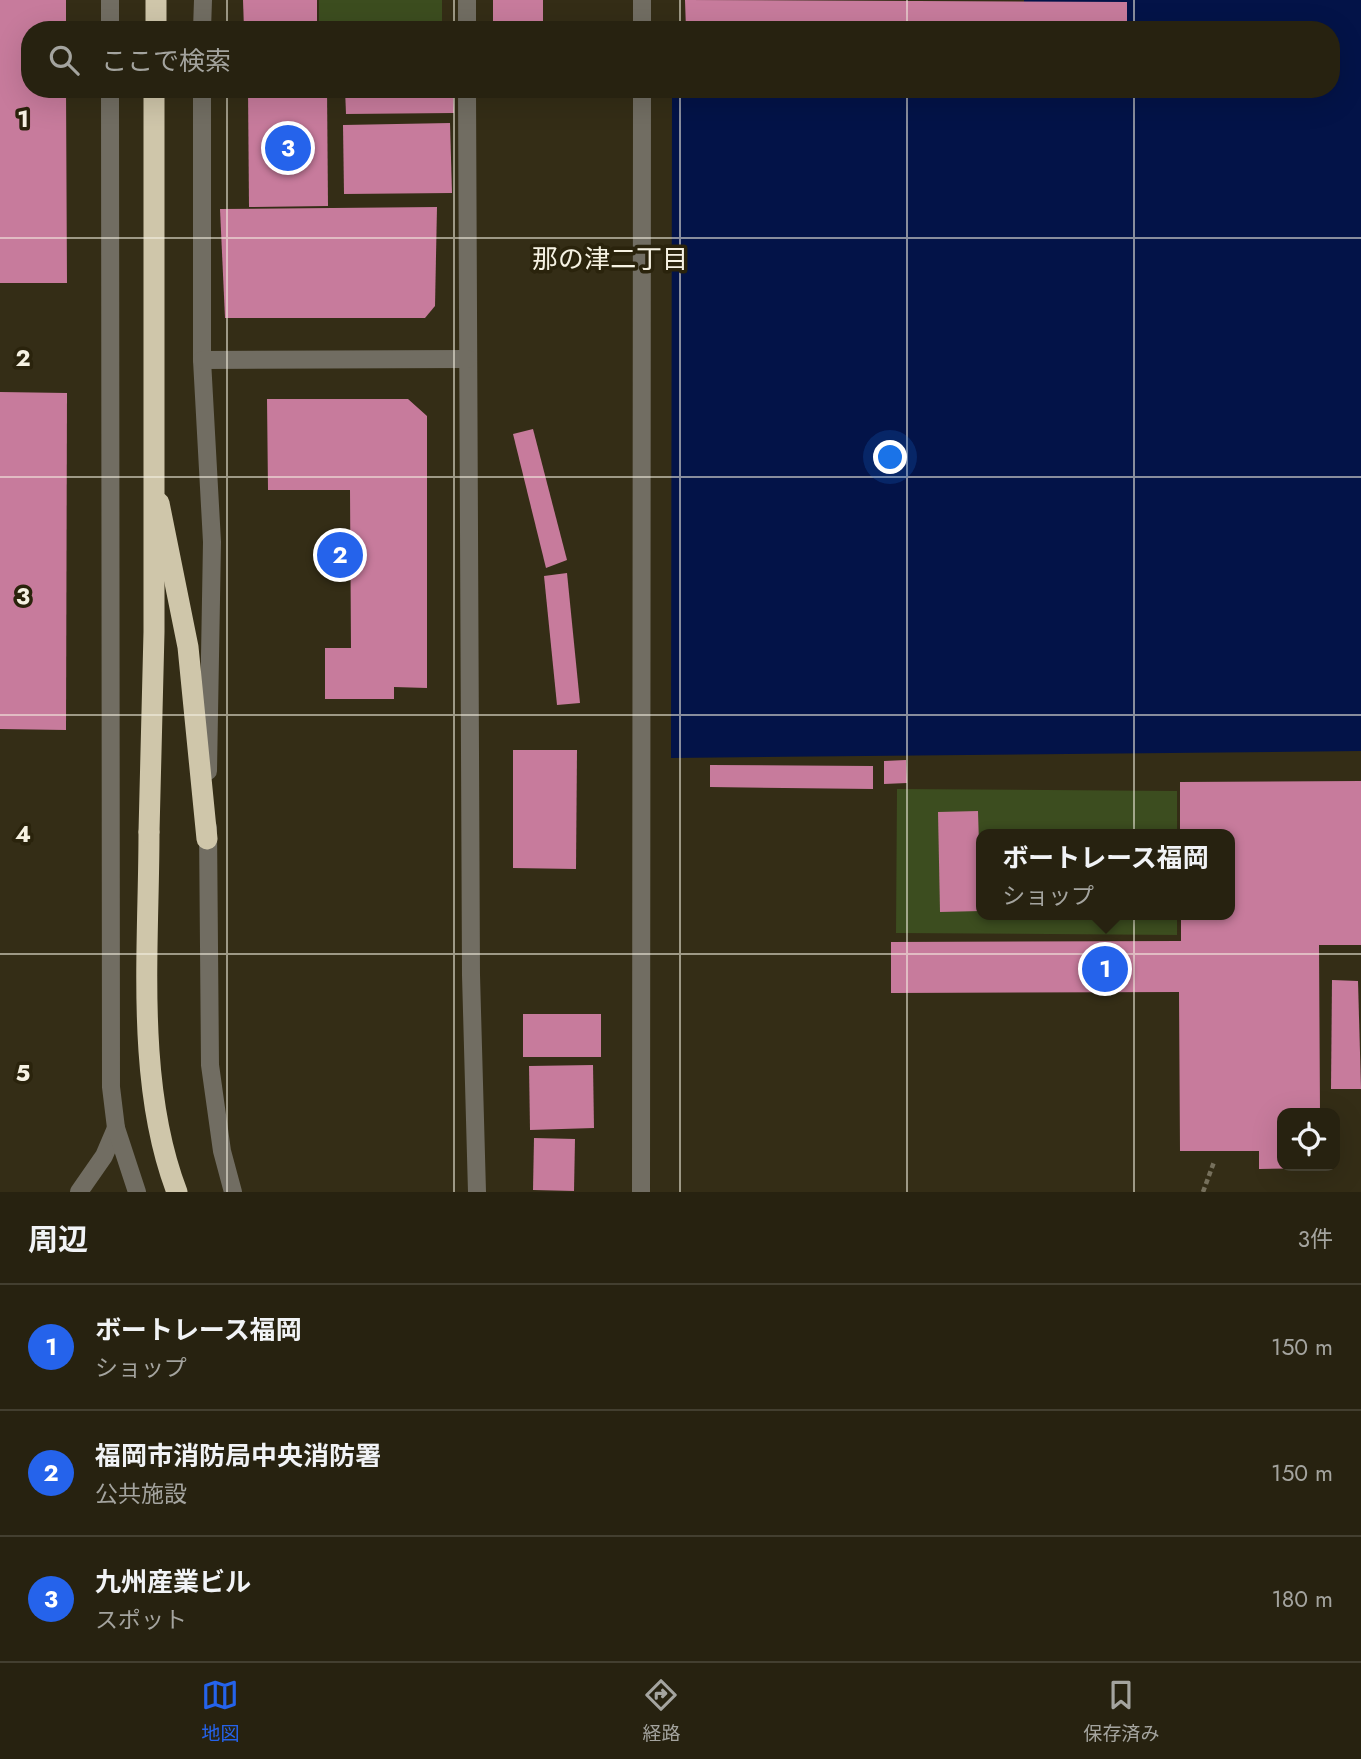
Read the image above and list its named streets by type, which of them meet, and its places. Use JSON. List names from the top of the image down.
{
  "districts": ["那の津二丁目"],
  "page": {
    "search": "ここで検索",
    "pins": ["3", "2", "1"],
    "popup": ["ボートレース福岡", "ショップ"],
    "heading": ["周辺", "3件"],
    "list": [
      {
        "mark": "1",
        "name": "ボートレース福岡",
        "note": "ショップ",
        "value": "150 m"
      },
      {
        "mark": "2",
        "name": "福岡市消防局中央消防署",
        "note": "公共施設",
        "value": "150 m"
      },
      {
        "mark": "3",
        "name": "九州産業ビル",
        "note": "スポット",
        "value": "180 m"
      }
    ],
    "nav": ["地図", "経路", "保存済み"]
  },
  "grid": {
    "rows": [
      "1",
      "2",
      "3",
      "4",
      "5"
    ]
  }
}
